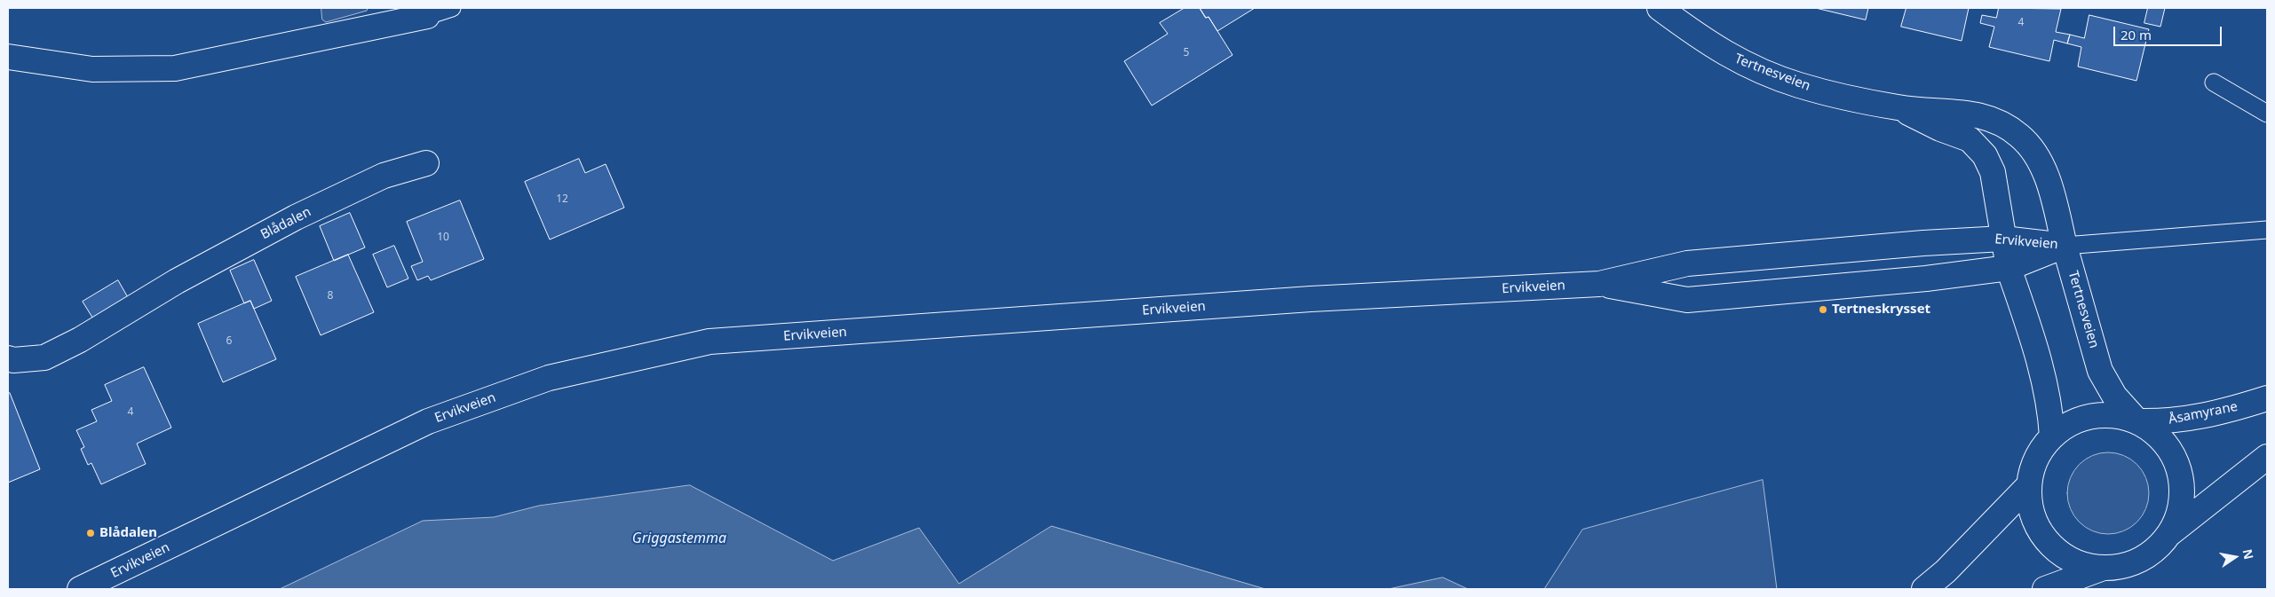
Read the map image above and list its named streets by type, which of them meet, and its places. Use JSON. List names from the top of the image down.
{
  "streets": {
    "main road": [
      "Tertnesveien",
      "Blådalen",
      "Ervikveien",
      "Åsamyrane"
    ]
  },
  "crossings": [
    ["Tertnesveien", "Ervikveien"],
    ["Tertnesveien", "Åsamyrane"]
  ],
  "water": ["Griggastemma"],
  "places": ["Tertneskrysset", "Blådalen"],
  "house_numbers": [
    "4",
    "5",
    "12",
    "10",
    "8",
    "6",
    "4"
  ],
  "scale_bar": "20 m",
  "north": "right"
}
